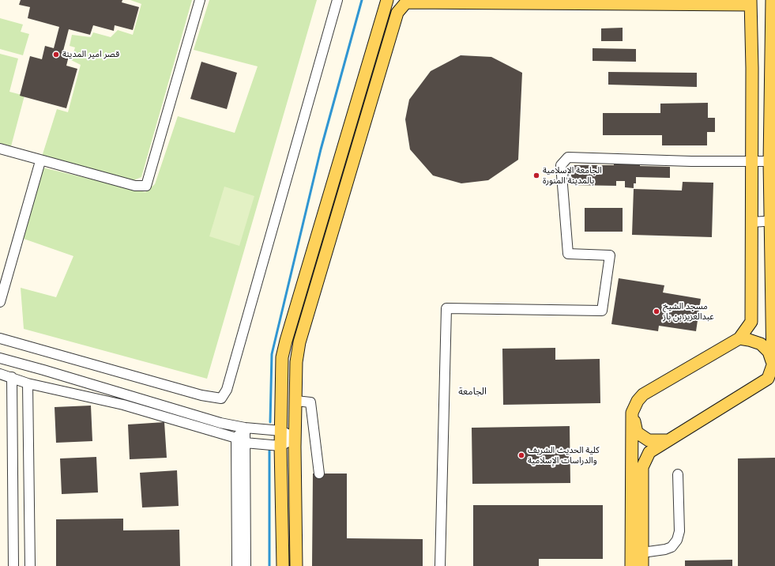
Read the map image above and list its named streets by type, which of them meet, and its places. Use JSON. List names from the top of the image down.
{
  "districts": ["الجامعة"],
  "places": [
    "قصر امير المدينة",
    "الجامعة الإسلامية بالمدينة المنورة",
    "مسجد الشيخ عبدالعزيز بن باز",
    "كلية الحديث الشريف والدراسات الإسلامية"
  ]
}
